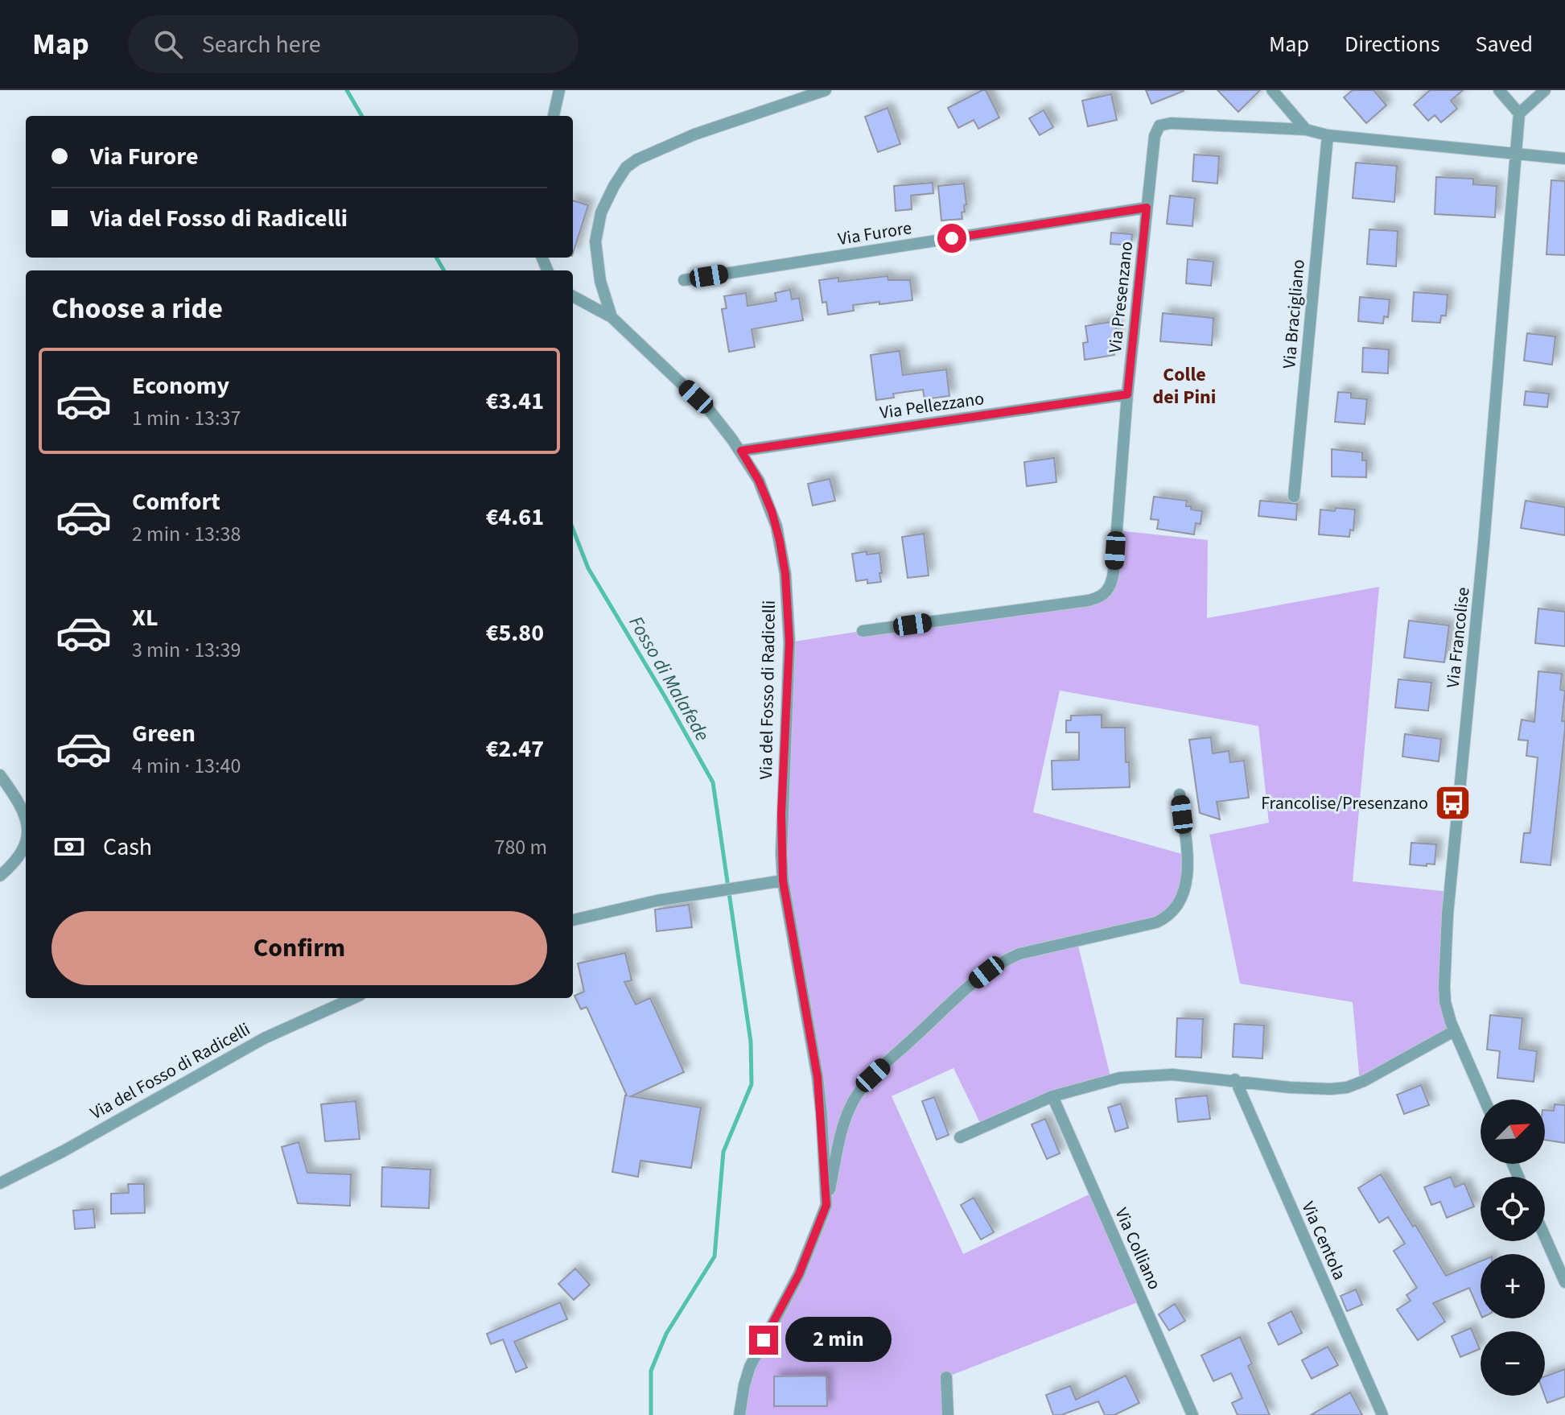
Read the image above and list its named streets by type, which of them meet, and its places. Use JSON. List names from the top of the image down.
{
  "streets": {
    "street": [
      "Via Furore",
      "Via Presenzano",
      "Via Bracigliano",
      "Via Pellezzano",
      "Via Francolise",
      "Via del Fosso di Radicelli",
      "Via Centola",
      "Via Colliano"
    ]
  },
  "crossings": [
    ["Via Furore", "Via Presenzano"],
    ["Via Presenzano", "Via Bracigliano"],
    ["Via Presenzano", "Via Pellezzano"],
    ["Via Presenzano", "Via Francolise"],
    ["Via Pellezzano", "Via del Fosso di Radicelli"]
  ],
  "districts": ["Colle dei Pini"],
  "water": ["Fosso di Malafede"],
  "places": {
    "bus stop": ["Francolise/Presenzano"]
  },
  "north": "top right",
  "page": {
    "header": "Map",
    "search": "Search here",
    "nav": ["Map", "Directions", "Saved"],
    "banner": ["Via Furore", "Via del Fosso di Radicelli"],
    "heading": "Choose a ride",
    "list": [
      {
        "name": "Economy",
        "note": "1 min · 13:37",
        "value": "€3.41"
      },
      {
        "name": "Comfort",
        "note": "2 min · 13:38",
        "value": "€4.61"
      },
      {
        "name": "XL",
        "note": "3 min · 13:39",
        "value": "€5.80"
      },
      {
        "name": "Green",
        "note": "4 min · 13:40",
        "value": "€2.47"
      }
    ],
    "pay": ["Cash", "780 m"],
    "buttons": "Confirm",
    "map_buttons": ["+", "−"],
    "bubble": "2 min"
  }
}
